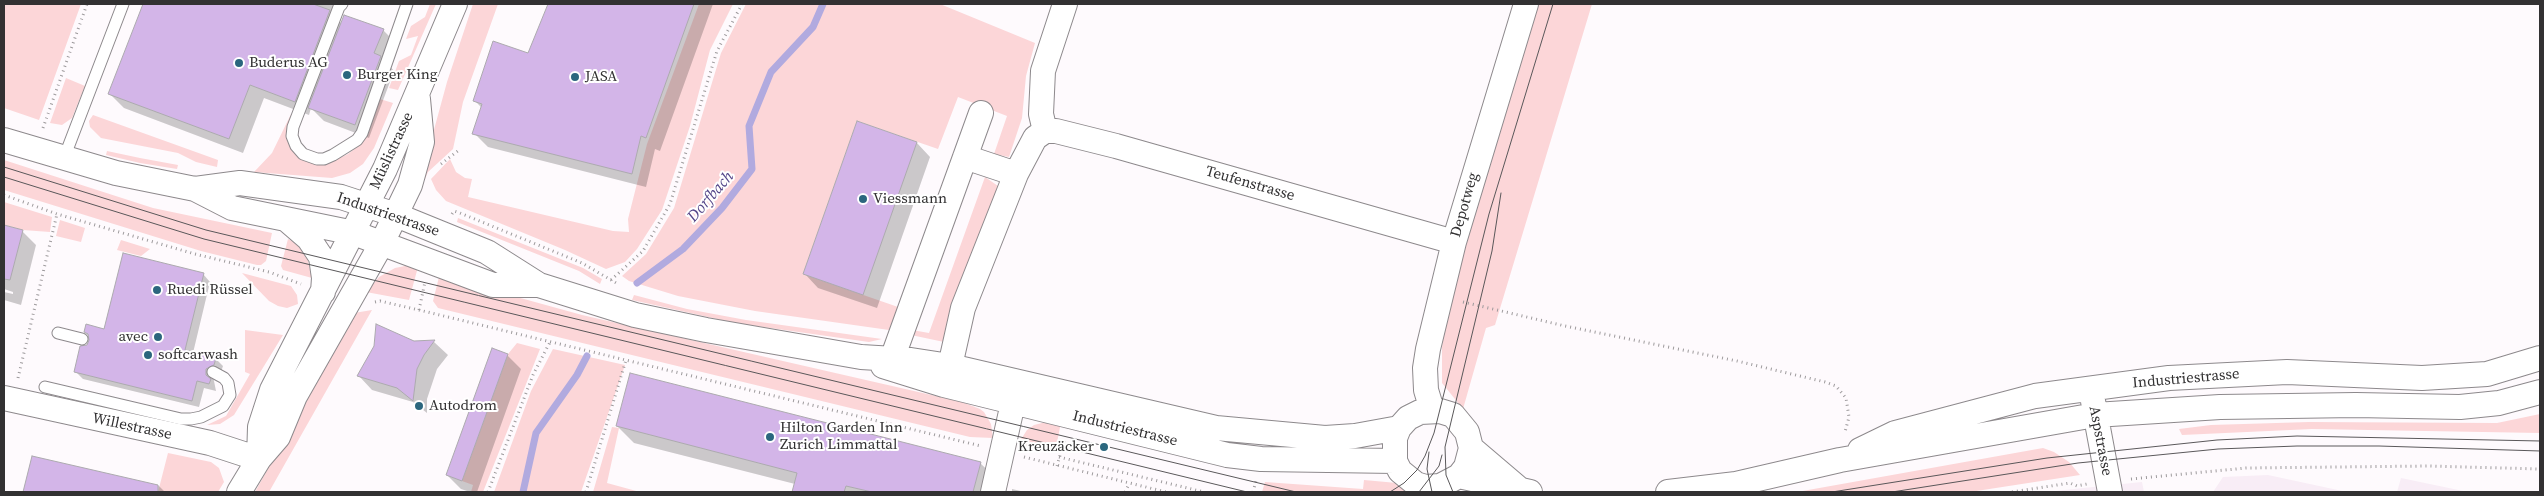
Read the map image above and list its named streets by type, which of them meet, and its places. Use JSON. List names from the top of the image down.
{
  "streets": {
    "street": [
      "Müslistrasse",
      "Teufenstrasse",
      "Depotweg",
      "Industriestrasse",
      "Willestrasse",
      "Aspstrasse"
    ]
  },
  "crossings": [
    ["Müslistrasse", "Industriestrasse"],
    ["Teufenstrasse", "Depotweg"],
    ["Depotweg", "Industriestrasse"],
    ["Industriestrasse", "Aspstrasse"]
  ],
  "water": ["Dorfbach"],
  "places": [
    "Buderus AG",
    "Burger King",
    "JASA",
    "Viessmann",
    "Ruedi Rüssel",
    "avec",
    "softcarwash",
    "Autodrom",
    "Hilton Garden Inn Zurich Limmattal",
    "Kreuzäcker"
  ]
}
